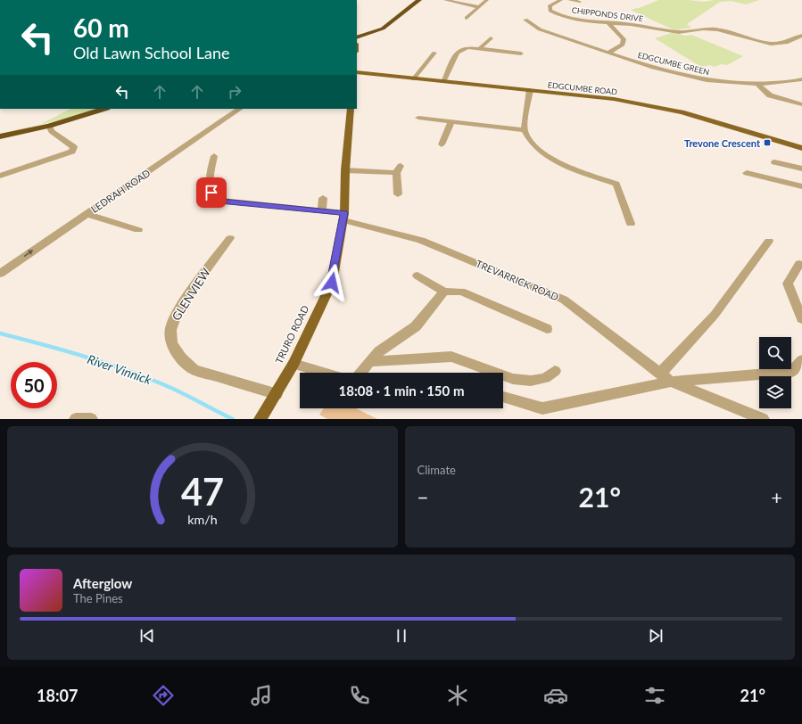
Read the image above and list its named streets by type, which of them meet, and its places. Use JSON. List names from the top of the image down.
{
  "streets": {
    "main road": ["EDGCUMBE ROAD", "TRURO ROAD"],
    "street": [
      "CHIPPONDS DRIVE",
      "EDGCUMBE GREEN",
      "LEDRAH ROAD",
      "TREVARRICK ROAD",
      "GLENVIEW"
    ]
  },
  "crossings": [
    ["TREVARRICK ROAD", "TRURO ROAD"],
    ["GLENVIEW", "TRURO ROAD"]
  ],
  "one_way": ["LEDRAH ROAD"],
  "water": ["River Vinnick"],
  "places": {
    "transit": ["Trevone Crescent"]
  },
  "page": {
    "turn": ["60 m", "Old Lawn School Lane"],
    "limit": "50",
    "trip": "18:08 · 1 min · 150 m",
    "tile": "Climate",
    "heat": ["−", "21°", "+"],
    "song": ["Afterglow", "The Pines"],
    "tabs": ["18:07", "21°"],
    "gauge": ["47", "km/h"]
  }
}
